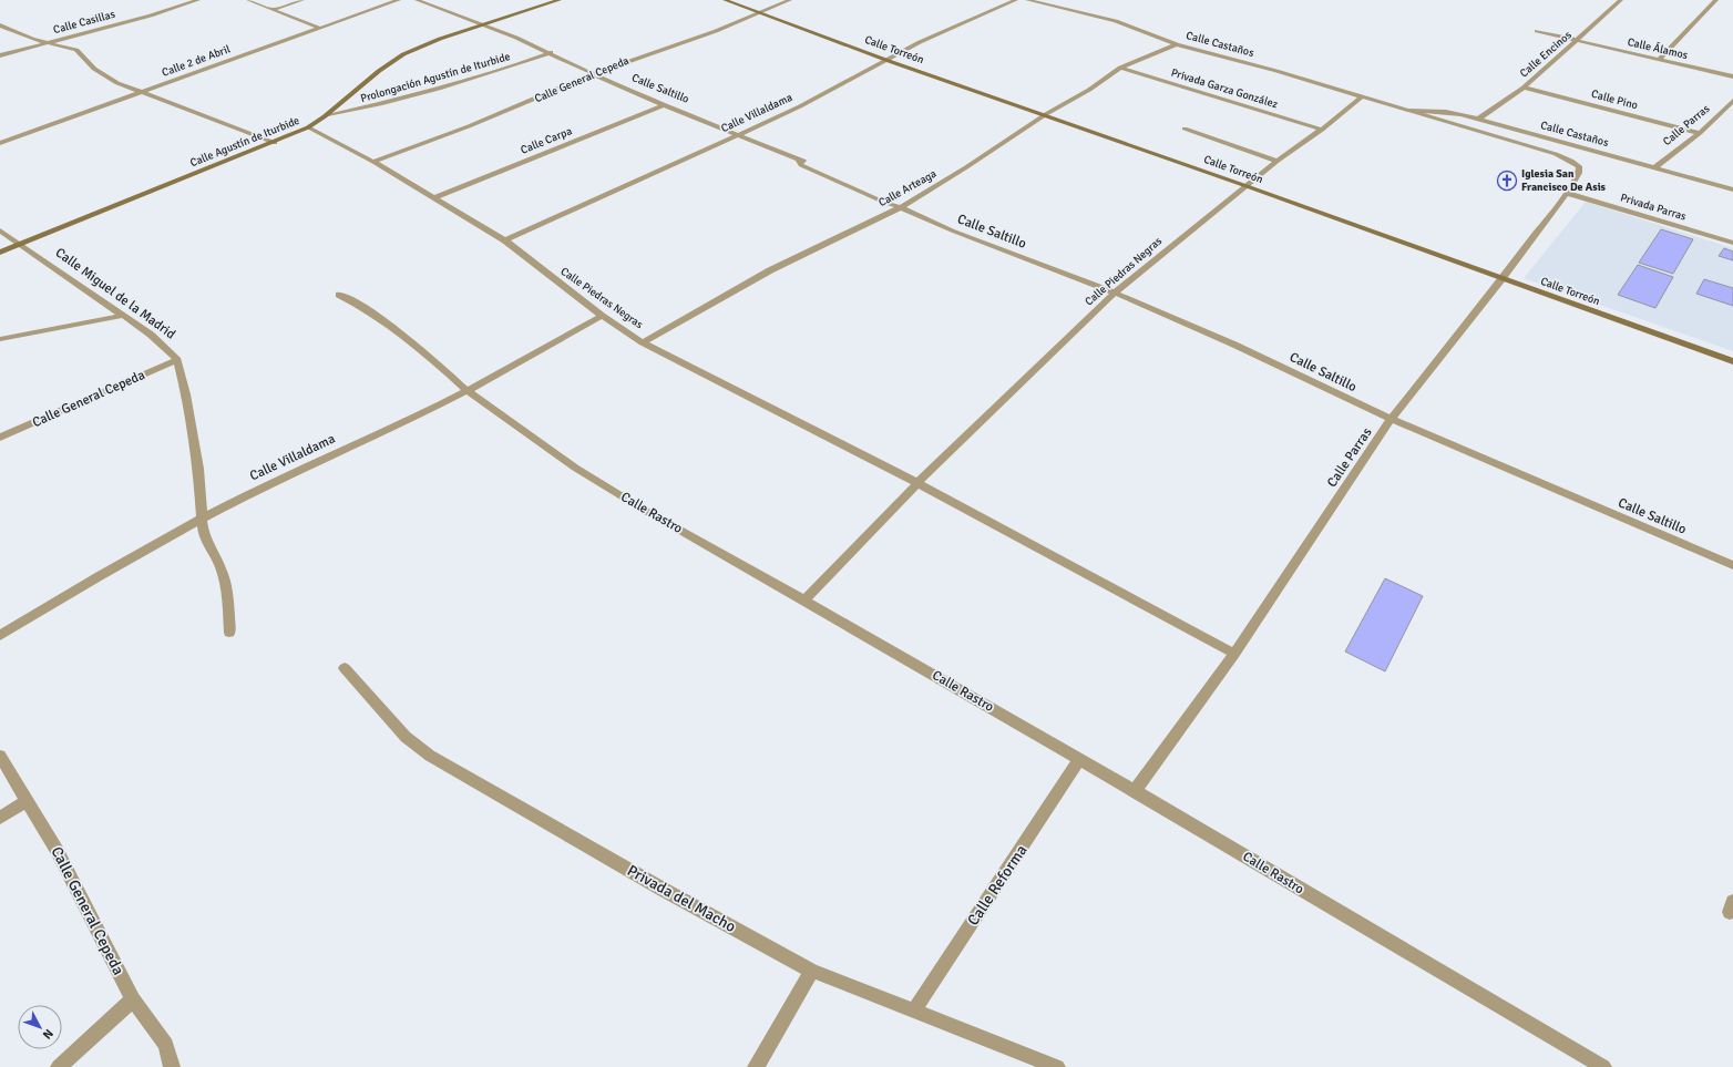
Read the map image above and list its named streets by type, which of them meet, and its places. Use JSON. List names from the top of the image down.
{
  "streets": {
    "street": [
      "Calle Casillas",
      "Calle Castaños",
      "Calle Álamos",
      "Calle Torreón",
      "Calle Encinos",
      "Calle 2 de Abril",
      "Prolongación Agustín de Iturbide",
      "Calle General Cepeda",
      "Calle Saltillo",
      "Privada Garza González",
      "Calle Pino",
      "Calle Villaldama",
      "Calle Parras",
      "Calle Carpa",
      "Calle Agustín de Iturbide",
      "Calle Arteaga",
      "Privada Parras",
      "Calle Piedras Negras",
      "Calle Miguel de la Madrid",
      "Calle Rastro",
      "Calle Reforma",
      "Privada del Macho"
    ]
  },
  "crossings": [
    ["Calle Castaños", "Calle Encinos"],
    ["Calle Castaños", "Calle Parras"],
    ["Calle Castaños", "Calle Arteaga"],
    ["Calle Castaños", "Calle Piedras Negras"],
    ["Calle Álamos", "Calle Encinos"],
    ["Calle Torreón", "Calle General Cepeda"],
    ["Calle Torreón", "Calle Villaldama"],
    ["Calle Torreón", "Calle Parras"],
    ["Calle Torreón", "Calle Arteaga"],
    ["Calle Torreón", "Calle Piedras Negras"],
    ["Calle Encinos", "Calle Pino"],
    ["Prolongación Agustín de Iturbide", "Calle Saltillo"],
    ["Prolongación Agustín de Iturbide", "Calle Agustín de Iturbide"],
    ["Calle General Cepeda", "Calle Saltillo"],
    ["Calle General Cepeda", "Calle Piedras Negras"],
    ["Calle General Cepeda", "Calle Miguel de la Madrid"],
    ["Calle Saltillo", "Calle Villaldama"],
    ["Calle Saltillo", "Calle Parras"],
    ["Calle Saltillo", "Calle Carpa"],
    ["Calle Saltillo", "Calle Agustín de Iturbide"],
    ["Calle Saltillo", "Calle Arteaga"],
    ["Calle Saltillo", "Calle Piedras Negras"],
    ["Privada Garza González", "Calle Arteaga"],
    ["Privada Garza González", "Calle Piedras Negras"],
    ["Calle Pino", "Calle Parras"],
    ["Calle Villaldama", "Calle Piedras Negras"],
    ["Calle Villaldama", "Calle Miguel de la Madrid"],
    ["Calle Villaldama", "Calle Rastro"],
    ["Calle Parras", "Privada Parras"],
    ["Calle Parras", "Calle Piedras Negras"],
    ["Calle Parras", "Calle Rastro"],
    ["Calle Carpa", "Calle Piedras Negras"],
    ["Calle Agustín de Iturbide", "Calle Piedras Negras"],
    ["Calle Agustín de Iturbide", "Calle Miguel de la Madrid"],
    ["Calle Arteaga", "Calle Piedras Negras"],
    ["Calle Piedras Negras", "Calle Rastro"],
    ["Calle Rastro", "Calle Reforma"],
    ["Calle Reforma", "Privada del Macho"]
  ],
  "places": {
    "church": ["Iglesia San Francisco De Asis"]
  },
  "north": "bottom right"
}
